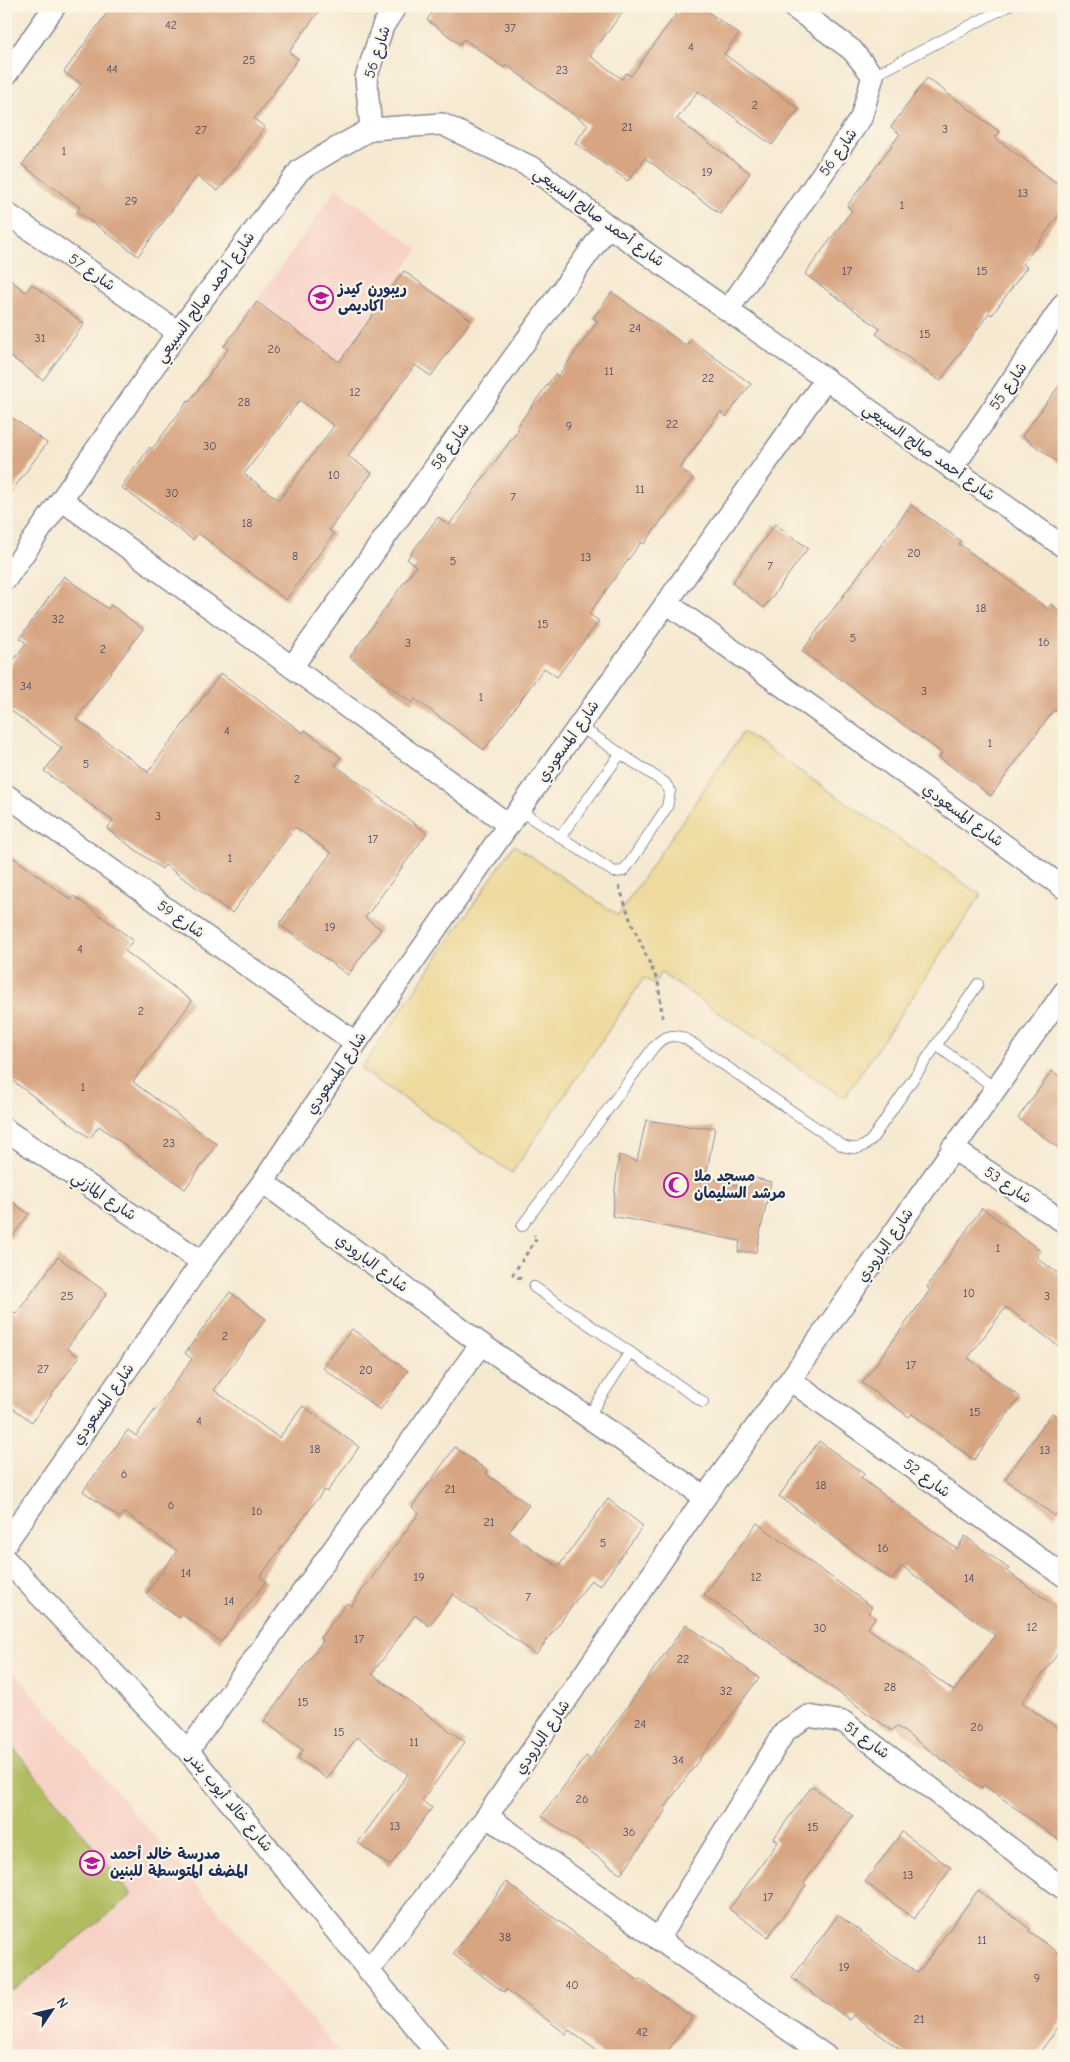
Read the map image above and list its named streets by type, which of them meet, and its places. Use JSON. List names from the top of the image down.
{
  "streets": {
    "street": [
      "شارع 56",
      "شارع أحمد صالح السبيعي",
      "شارع 57",
      "شارع 55",
      "شارع 58",
      "شارع المسعودي",
      "شارع 59",
      "شارع 53",
      "شارع المازني",
      "شارع البارودي",
      "شارع 52",
      "شارع 51",
      "شارع خالد أيوب بندر"
    ]
  },
  "crossings": [
    ["شارع 56", "شارع أحمد صالح السبيعي"],
    ["شارع أحمد صالح السبيعي", "شارع 57"],
    ["شارع أحمد صالح السبيعي", "شارع 55"],
    ["شارع أحمد صالح السبيعي", "شارع 58"],
    ["شارع أحمد صالح السبيعي", "شارع المسعودي"],
    ["شارع المسعودي", "شارع 59"],
    ["شارع المسعودي", "شارع المازني"],
    ["شارع المسعودي", "شارع البارودي"],
    ["شارع 53", "شارع البارودي"],
    ["شارع البارودي", "شارع 52"],
    ["شارع البارودي", "شارع خالد أيوب بندر"]
  ],
  "places": {
    "school or university": ["ريبورن كيدز اكاديمى", "مدرسة خالد أحمد المضف المتوسطة للبنين"],
    "mosque": ["مسجد ملا مرشد السليمان"]
  },
  "house_numbers": [
    "42",
    "37",
    "4",
    "25",
    "44",
    "23",
    "2",
    "21",
    "3",
    "27",
    "1",
    "19",
    "13",
    "29",
    "1",
    "17",
    "15",
    "24",
    "15",
    "31",
    "26",
    "11",
    "22",
    "12",
    "28",
    "22",
    "9",
    "30",
    "10",
    "11",
    "30",
    "7",
    "18",
    "20",
    "8",
    "13",
    "5",
    "7",
    "18",
    "32",
    "15",
    "5",
    "16",
    "3",
    "2",
    "34",
    "3",
    "1",
    "4",
    "1",
    "5",
    "2",
    "3",
    "17",
    "1",
    "19",
    "4",
    "2",
    "1",
    "23",
    "1",
    "10",
    "25",
    "3",
    "2",
    "17",
    "27",
    "20",
    "15",
    "4",
    "18",
    "13",
    "6",
    "18",
    "21",
    "6",
    "16",
    "21",
    "5",
    "16",
    "14",
    "19",
    "12",
    "14",
    "7",
    "14",
    "12",
    "30",
    "17",
    "22",
    "28",
    "32",
    "15",
    "24",
    "26",
    "15",
    "11",
    "34",
    "26",
    "13",
    "15",
    "36",
    "13",
    "17",
    "38",
    "11",
    "19",
    "9",
    "40",
    "21",
    "42"
  ],
  "north": "top right"
}
